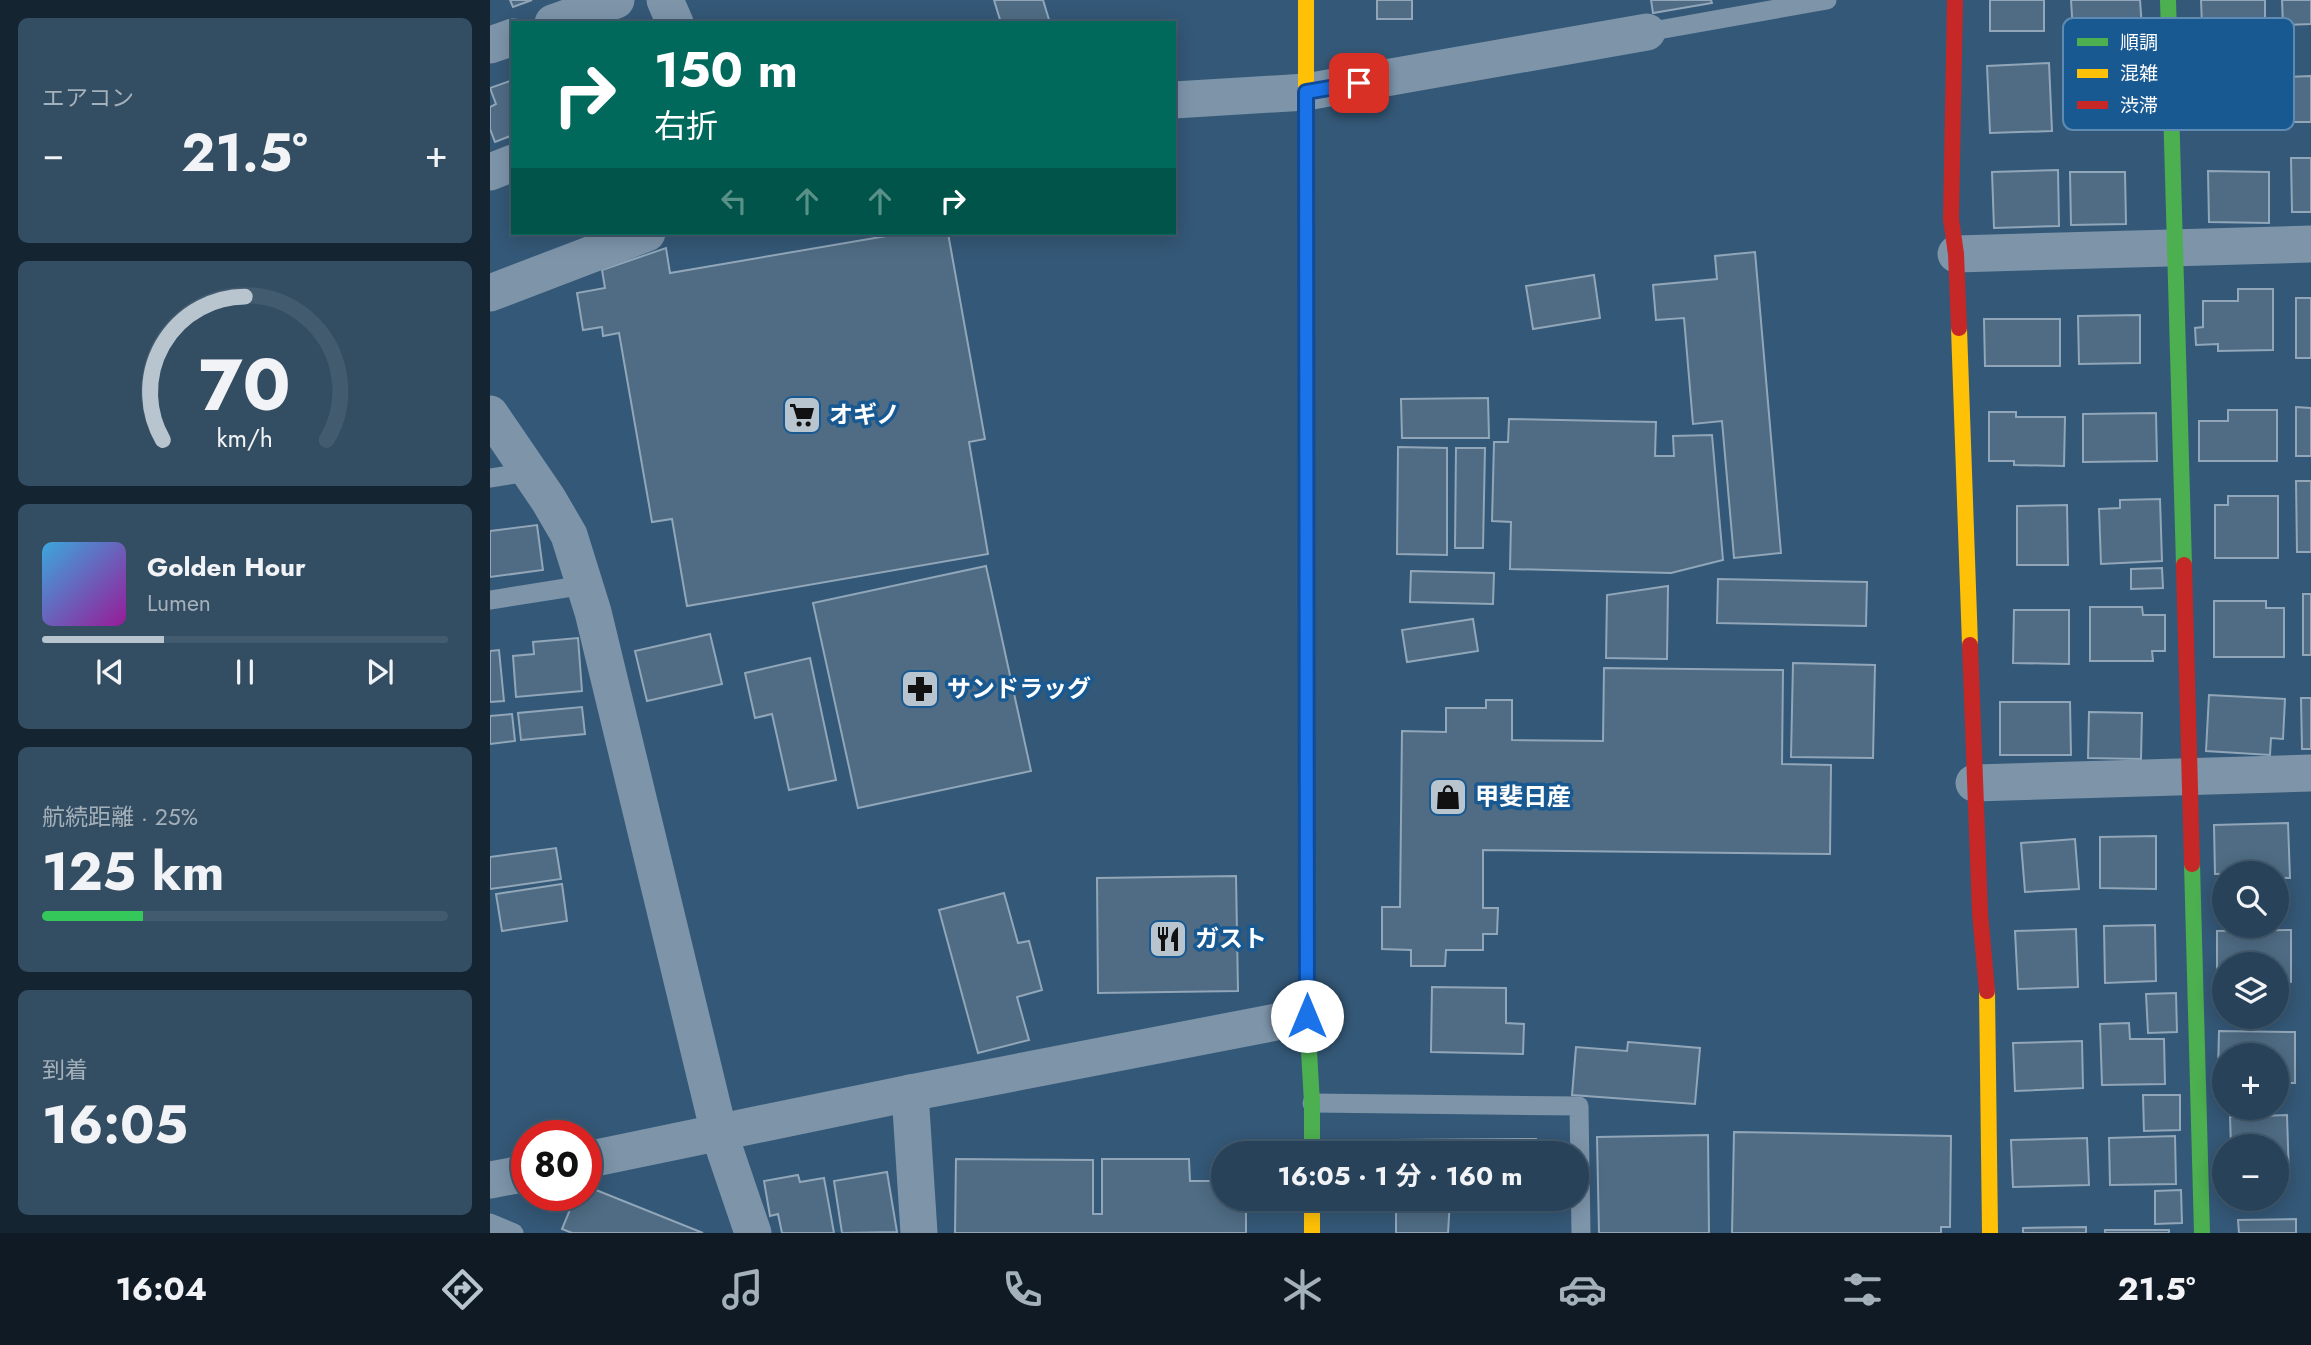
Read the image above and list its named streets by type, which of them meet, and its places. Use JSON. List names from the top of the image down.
{
  "places": {
    "supermarket": ["オギノ"],
    "pharmacy": ["サンドラッグ"],
    "shop": ["甲斐日産"],
    "restaurant": ["ガスト"]
  },
  "legend": ["順調", "混雑", "渋滞"],
  "page": {
    "tile": [
      "エアコン",
      ["航続距離 · 25%", "125 km"],
      ["到着", "16:05"]
    ],
    "turn": ["150 m", "右折"],
    "heat": ["−", "21.5°", "+"],
    "song": ["Golden Hour", "Lumen"],
    "map_buttons": ["+", "−"],
    "limit": "80",
    "trip": "16:05 · 1 分 · 160 m",
    "tabs": ["16:04", "21.5°"],
    "gauge": ["70", "km/h"]
  }
}
